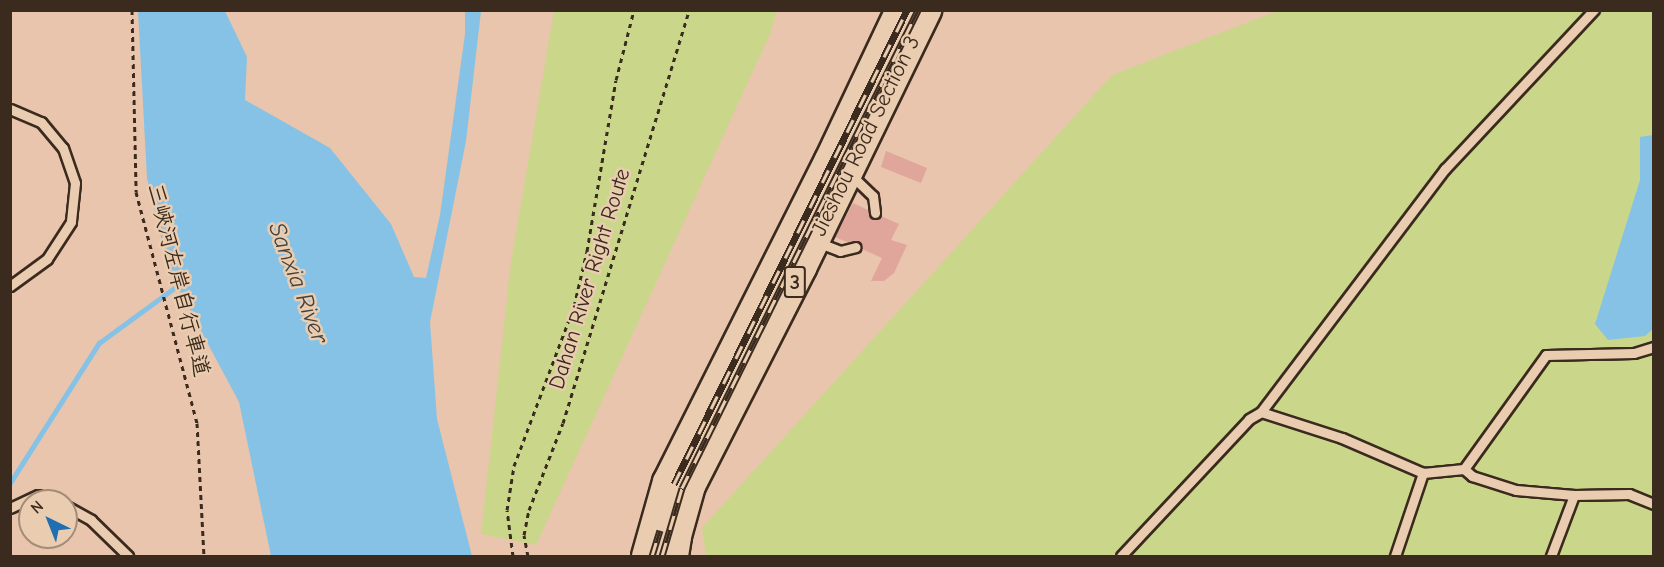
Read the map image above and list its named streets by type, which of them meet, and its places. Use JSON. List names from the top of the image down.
{
  "streets": {
    "main road": ["Jieshou Road Section 3", "3"],
    "path": ["Dahan River Right Route", "三峽河左岸自行車道"]
  },
  "water": ["Sanxia River"],
  "north": "top left"
}
